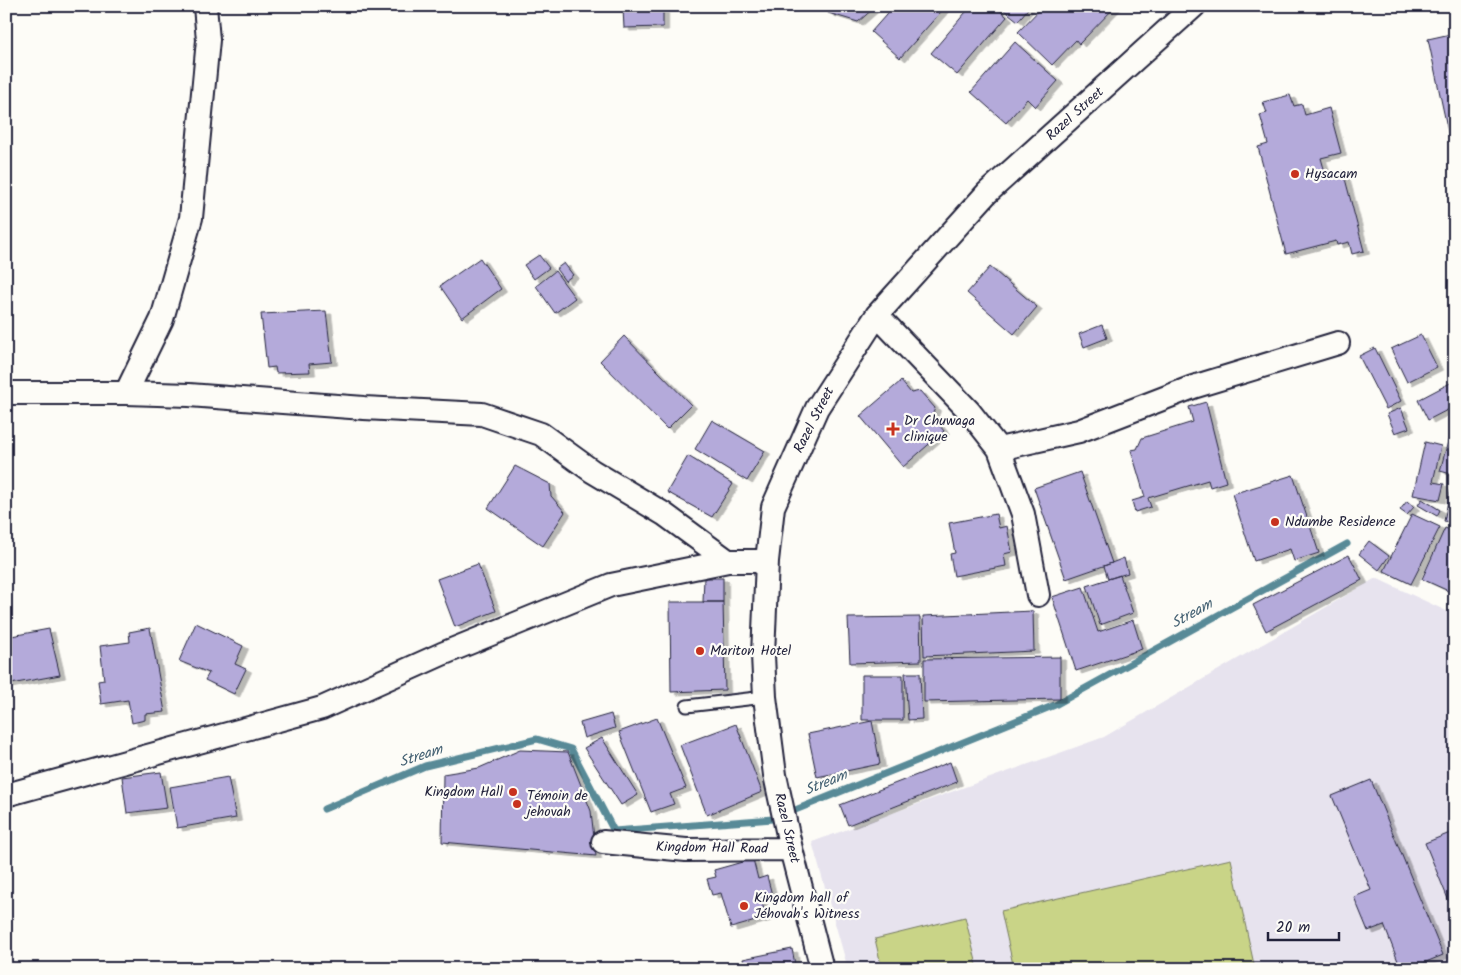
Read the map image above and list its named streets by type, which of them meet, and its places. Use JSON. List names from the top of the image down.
{
  "streets": {
    "street": ["Razel Street", "Kingdom Hall Road"]
  },
  "crossings": [
    ["Razel Street", "Kingdom Hall Road"]
  ],
  "water": ["Stream"],
  "places": {
    "other": [
      "Hysacam",
      "Ndumbe Residence",
      "Mariton Hotel",
      "Kingdom Hall",
      "Témoin de jehovah",
      "Kingdom hall of Jéhovah's Witness"
    ],
    "health": ["Dr Chuwaga clinique"]
  },
  "scale_bar": "20 m"
}
